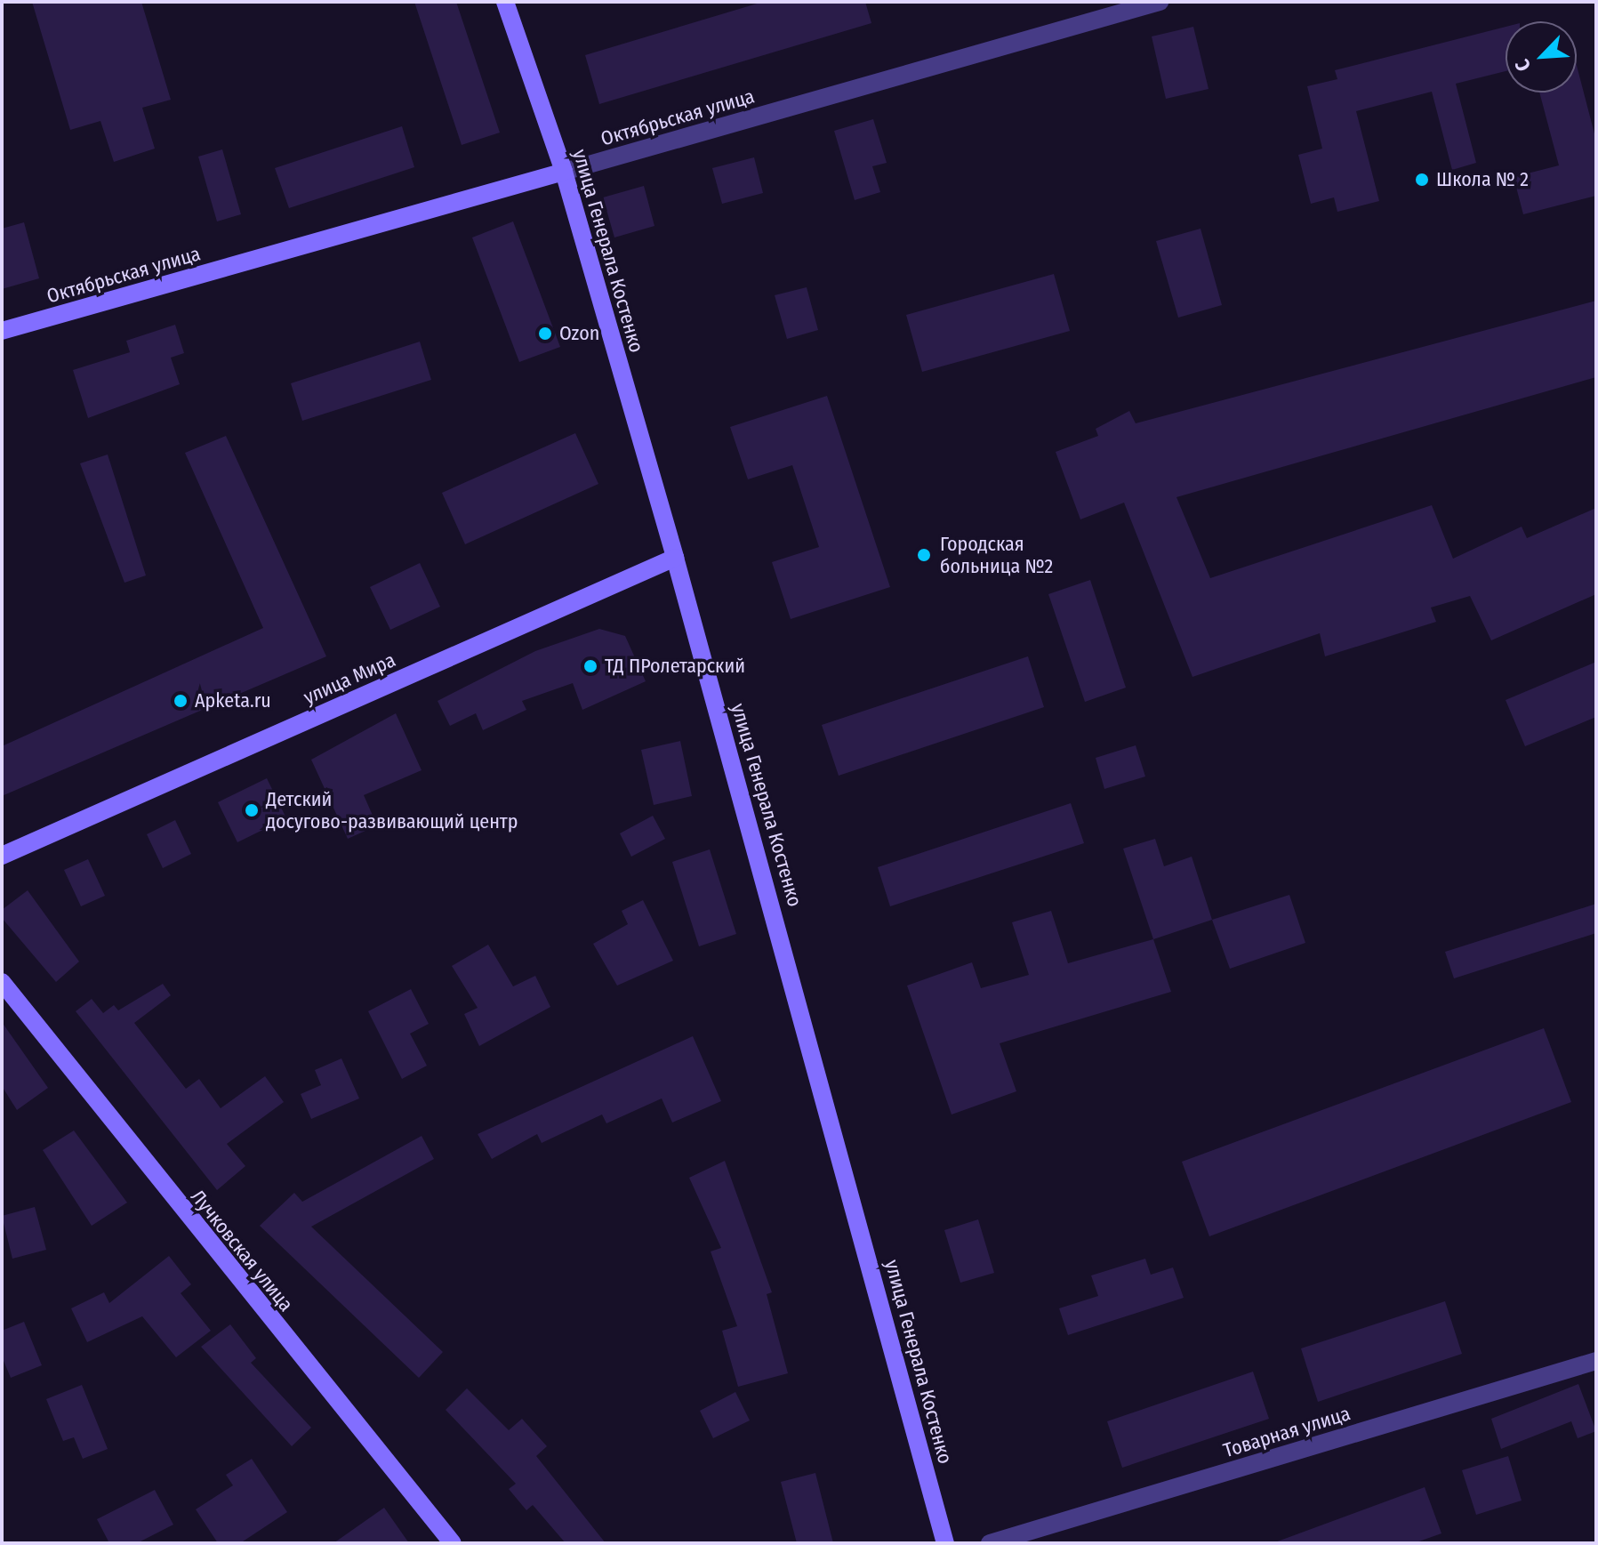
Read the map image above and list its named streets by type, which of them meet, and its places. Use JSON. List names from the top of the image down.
{
  "streets": {
    "street": [
      "Октябрьская улица",
      "улица Генерала Костенко",
      "улица Мира",
      "Лучковская улица",
      "Товарная улица"
    ]
  },
  "crossings": [
    ["Октябрьская улица", "улица Генерала Костенко"],
    ["улица Генерала Костенко", "улица Мира"]
  ],
  "places": [
    "Школа № 2",
    "Ozon",
    "Городская больница №2",
    "ТД ПРолетарский",
    "Apketa.ru",
    "Детский досугово-развивающий центр"
  ],
  "north": "bottom left"
}
